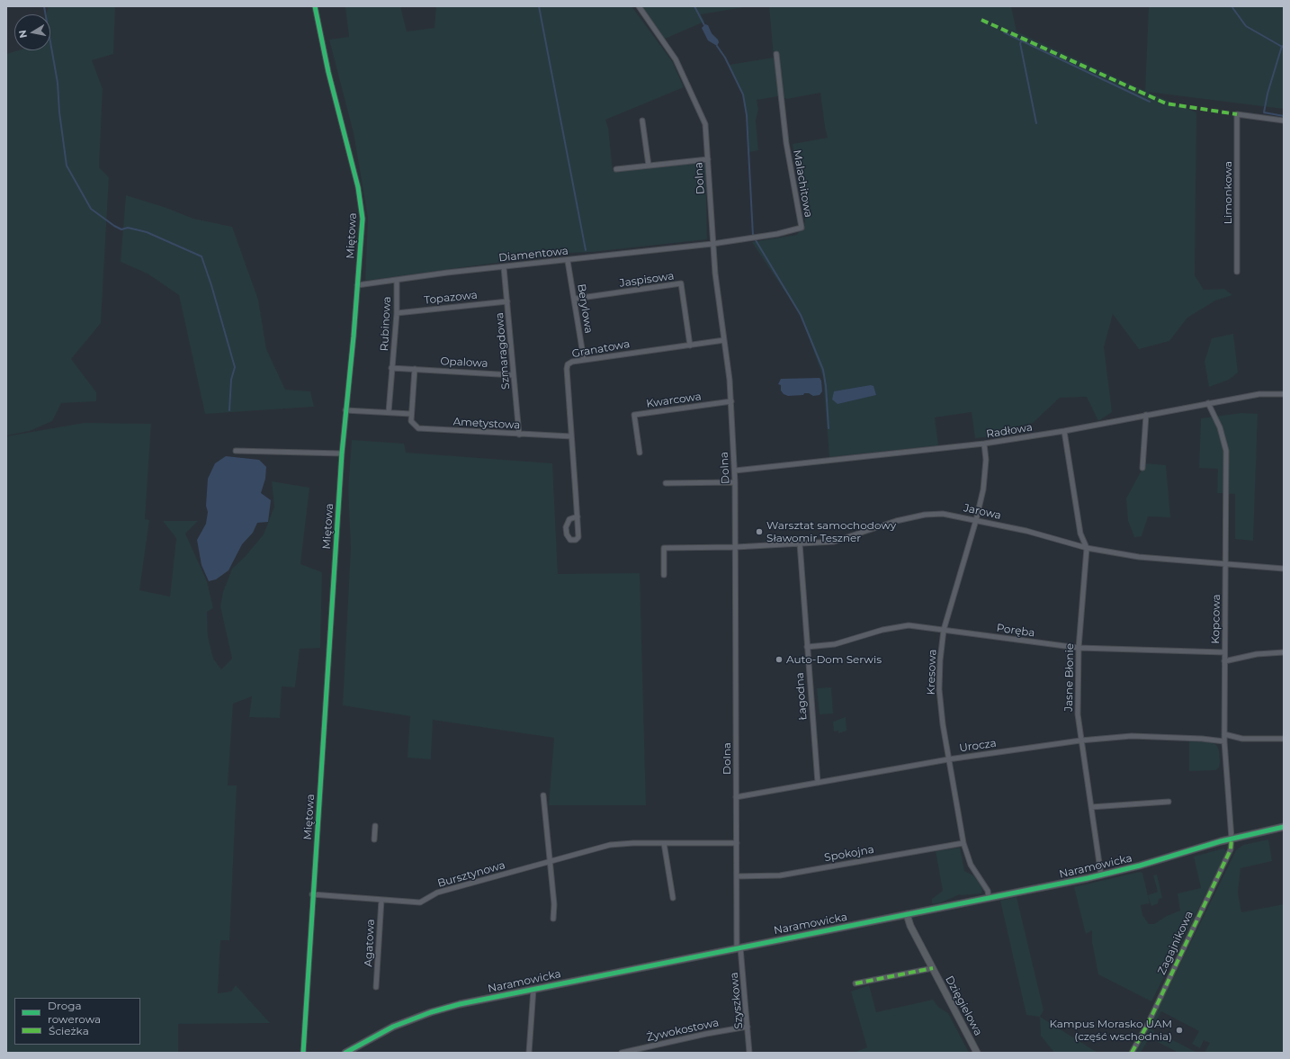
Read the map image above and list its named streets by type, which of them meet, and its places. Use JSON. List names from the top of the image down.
{
  "streets": {
    "street": [
      "Dolna",
      "Malachitowa",
      "Limonkowa",
      "Miętowa",
      "Diamentowa",
      "Jaspisowa",
      "Topazowa",
      "Berylowa",
      "Rubinowa",
      "Granatowa",
      "Szmaragdowa",
      "Opalowa",
      "Kwarcowa",
      "Ametystowa",
      "Radłowa",
      "Jarowa",
      "Kopcowa",
      "Poręba",
      "Kresowa",
      "Jasne Błonie",
      "Łagodna",
      "Urocza",
      "Spokojna",
      "Naramowicka",
      "Bursztynowa",
      "Agatowa",
      "Zagajnikowa",
      "Szyszkowa",
      "Dzięgielowa",
      "Żywokostowa"
    ]
  },
  "crossings": [
    ["Dolna", "Malachitowa"],
    ["Dolna", "Diamentowa"],
    ["Dolna", "Granatowa"],
    ["Dolna", "Kwarcowa"],
    ["Dolna", "Radłowa"],
    ["Dolna", "Jarowa"],
    ["Dolna", "Urocza"],
    ["Dolna", "Spokojna"],
    ["Dolna", "Naramowicka"],
    ["Dolna", "Bursztynowa"],
    ["Dolna", "Szyszkowa"],
    ["Malachitowa", "Diamentowa"],
    ["Miętowa", "Diamentowa"],
    ["Miętowa", "Bursztynowa"],
    ["Diamentowa", "Berylowa"],
    ["Diamentowa", "Rubinowa"],
    ["Diamentowa", "Szmaragdowa"],
    ["Jaspisowa", "Berylowa"],
    ["Jaspisowa", "Granatowa"],
    ["Topazowa", "Rubinowa"],
    ["Topazowa", "Szmaragdowa"],
    ["Berylowa", "Granatowa"],
    ["Granatowa", "Ametystowa"],
    ["Szmaragdowa", "Opalowa"],
    ["Szmaragdowa", "Ametystowa"],
    ["Radłowa", "Kopcowa"],
    ["Radłowa", "Kresowa"],
    ["Jarowa", "Kopcowa"],
    ["Jarowa", "Kresowa"],
    ["Jarowa", "Jasne Błonie"],
    ["Jarowa", "Łagodna"],
    ["Kopcowa", "Poręba"],
    ["Kopcowa", "Urocza"],
    ["Kopcowa", "Naramowicka"],
    ["Kopcowa", "Zagajnikowa"],
    ["Poręba", "Kresowa"],
    ["Poręba", "Jasne Błonie"],
    ["Poręba", "Łagodna"],
    ["Kresowa", "Urocza"],
    ["Kresowa", "Spokojna"],
    ["Kresowa", "Naramowicka"],
    ["Jasne Błonie", "Urocza"],
    ["Jasne Błonie", "Naramowicka"],
    ["Łagodna", "Urocza"],
    ["Naramowicka", "Zagajnikowa"],
    ["Naramowicka", "Szyszkowa"],
    ["Naramowicka", "Dzięgielowa"],
    ["Bursztynowa", "Agatowa"],
    ["Szyszkowa", "Żywokostowa"]
  ],
  "places": ["Warsztat samochodowy Sławomir Teszner", "Auto-Dom Serwis", "Kampus Morasko UAM (część wschodnia)"],
  "legend": ["Droga rowerowa", "Ścieżka"],
  "north": "left"
}
